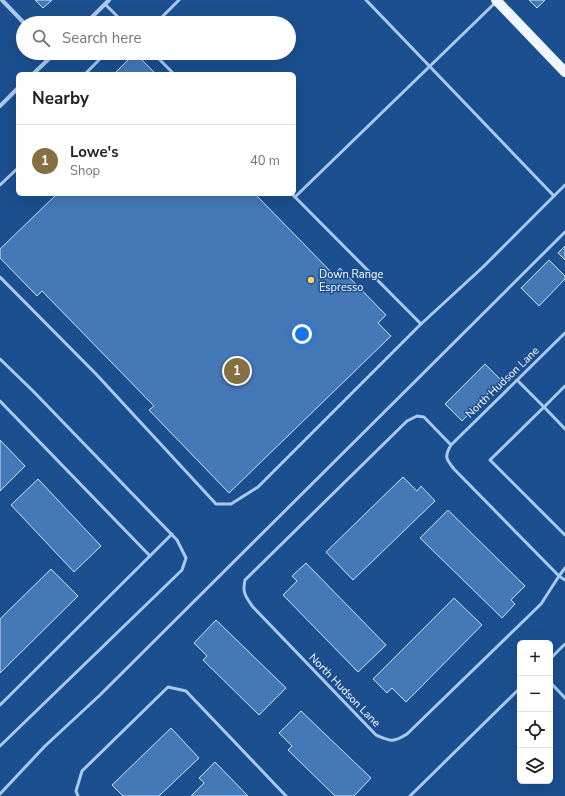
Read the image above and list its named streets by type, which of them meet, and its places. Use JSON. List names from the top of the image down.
{
  "streets": {
    "lane": ["North Hudson Lane"]
  },
  "places": ["Down Range Espresso"],
  "page": {
    "search": "Search here",
    "heading": "Nearby",
    "list": [
      {
        "mark": "1",
        "name": "Lowe's",
        "note": "Shop",
        "value": "40 m"
      }
    ],
    "pins": "1",
    "map_buttons": ["+", "−"]
  }
}
